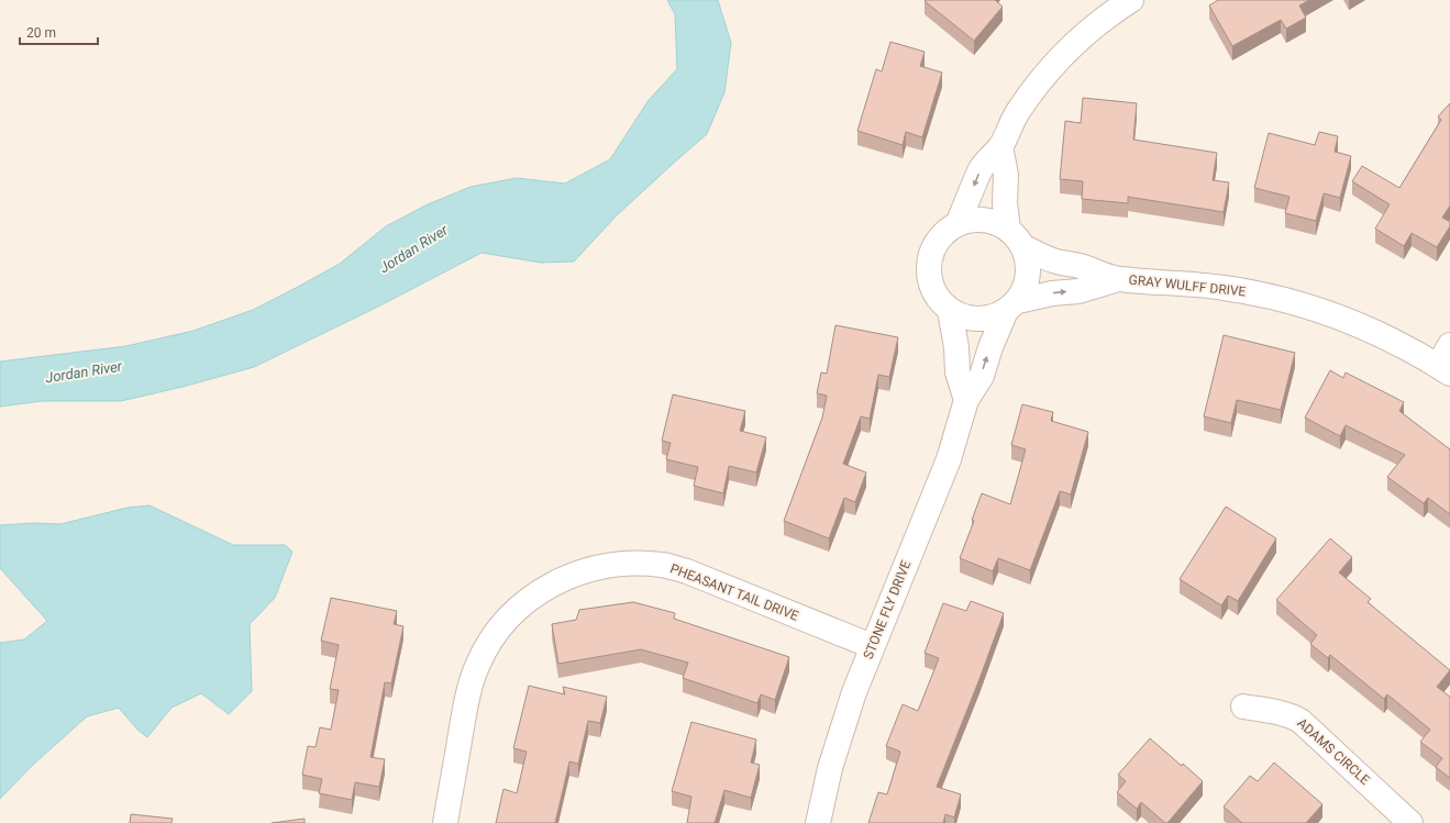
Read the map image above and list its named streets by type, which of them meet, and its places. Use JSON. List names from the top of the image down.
{
  "streets": {
    "street": [
      "GRAY WULFF DRIVE",
      "PHEASANT TAIL DRIVE",
      "STONE FLY DRIVE",
      "ADAMS CIRCLE"
    ]
  },
  "crossings": [
    ["GRAY WULFF DRIVE", "STONE FLY DRIVE"],
    ["PHEASANT TAIL DRIVE", "STONE FLY DRIVE"]
  ],
  "water": ["Jordan River"],
  "scale_bar": "20 m"
}
